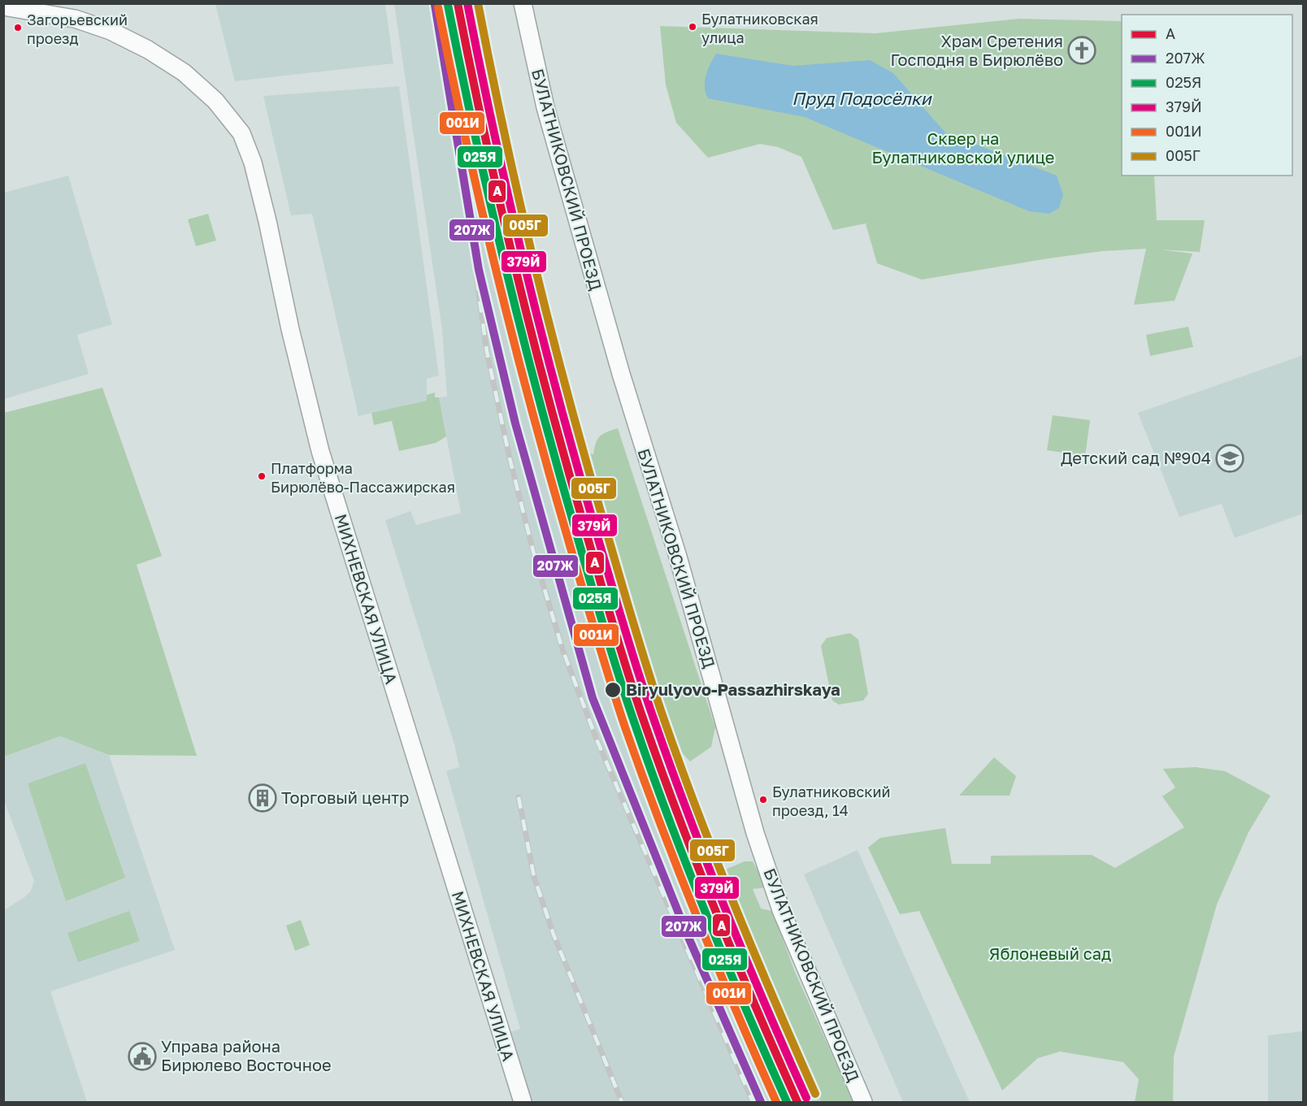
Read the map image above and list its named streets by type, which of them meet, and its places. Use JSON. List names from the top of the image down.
{
  "streets": {
    "street": ["БУЛАТНИКОВСКИЙ ПРОЕЗД", "МИХНЕВСКАЯ УЛИЦА"]
  },
  "water": ["Пруд Подосёлки"],
  "parks": ["Сквер на Булатниковской улице", "Яблоневый сад"],
  "places": {
    "other": [
      "Булатниковская улица",
      "Загорьевский проезд",
      "Платформа Бирюлёво-Пассажирская",
      "Biryulyovo-Passazhirskaya",
      "Булатниковский проезд, 14"
    ],
    "church": ["Храм Сретения Господня в Бирюлёво"],
    "school or university": ["Детский сад №904"],
    "building": ["Торговый центр"],
    "public building": ["Управа района Бирюлево Восточное"]
  },
  "lines": [
    "transit line A",
    "transit line 379Й",
    "transit line 005Г",
    "transit line 207Ж",
    "transit line 025Я",
    "transit line 001И"
  ],
  "legend": [
    "A",
    "207Ж",
    "025Я",
    "379Й",
    "001И",
    "005Г"
  ]
}
